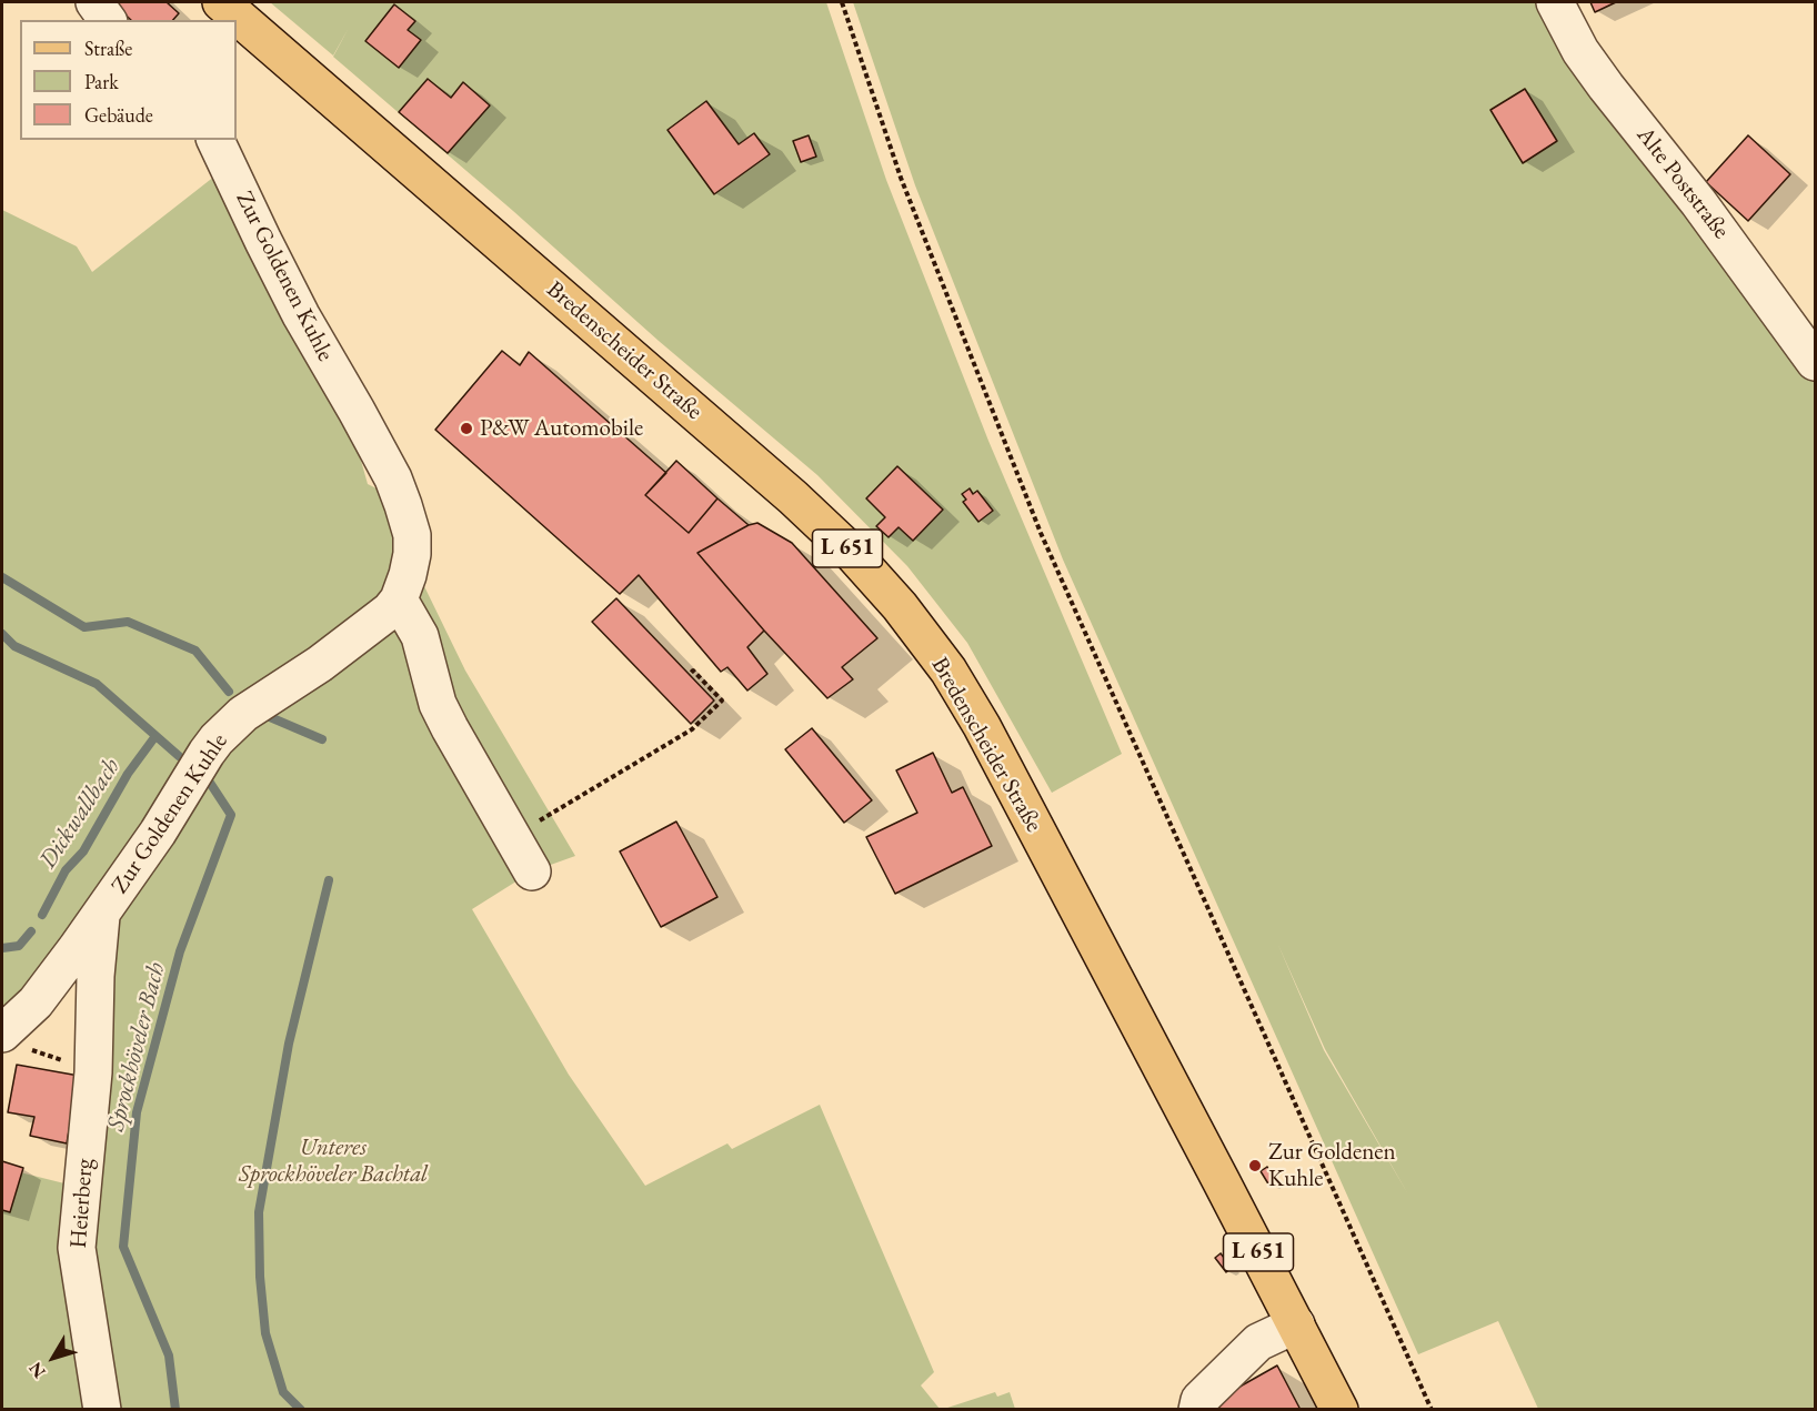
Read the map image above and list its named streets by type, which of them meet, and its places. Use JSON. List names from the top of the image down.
{
  "streets": {
    "main road": ["Bredenscheider Straße", "L 651"],
    "street": ["Alte Poststraße", "Zur Goldenen Kuhle", "Heierberg"]
  },
  "crossings": [
    ["Zur Goldenen Kuhle", "Heierberg"]
  ],
  "water": ["Dickwallbach", "Sprockhöveler Bach"],
  "parks": ["Unteres Sprockhöveler Bachtal"],
  "places": ["P&W Automobile", "Zur Goldenen Kuhle"],
  "legend": ["Straße", "Park", "Gebäude"],
  "north": "bottom left"
}
